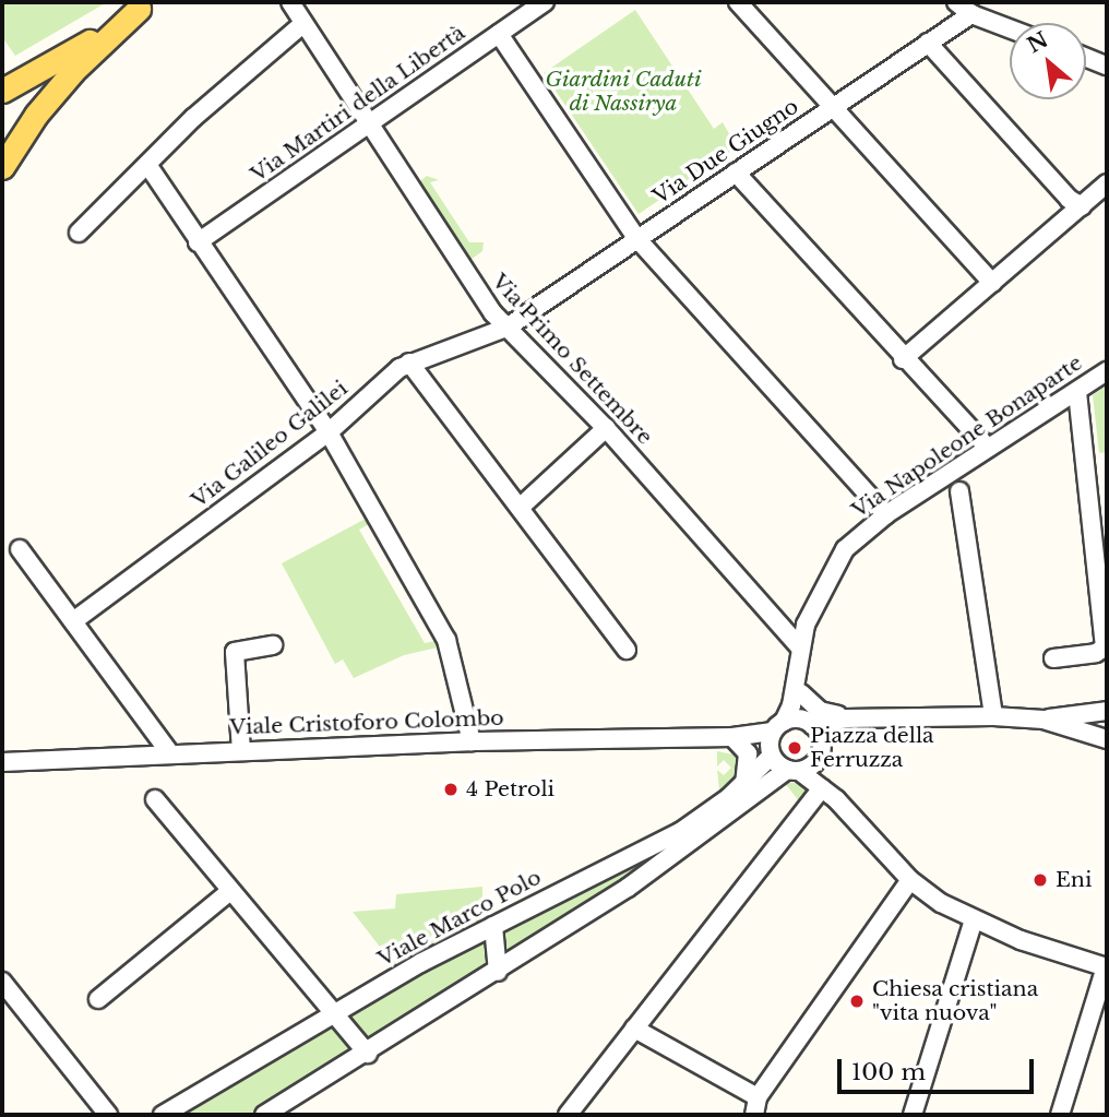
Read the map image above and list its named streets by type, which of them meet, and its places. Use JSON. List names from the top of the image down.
{
  "streets": {
    "street": [
      "Via Martiri della Libertà",
      "Via Due Giugno",
      "Via Primo Settembre",
      "Via Napoleone Bonaparte",
      "Via Galileo Galilei",
      "Viale Cristoforo Colombo",
      "Viale Marco Polo"
    ]
  },
  "crossings": [
    ["Via Martiri della Libertà", "Via Primo Settembre"],
    ["Via Due Giugno", "Via Primo Settembre"],
    ["Via Due Giugno", "Via Galileo Galilei"],
    ["Via Primo Settembre", "Via Napoleone Bonaparte"],
    ["Via Primo Settembre", "Via Galileo Galilei"],
    ["Via Napoleone Bonaparte", "Viale Cristoforo Colombo"],
    ["Via Napoleone Bonaparte", "Viale Marco Polo"],
    ["Viale Cristoforo Colombo", "Viale Marco Polo"]
  ],
  "parks": ["Giardini Caduti di Nassirya"],
  "places": [
    "Piazza della Ferruzza",
    "4 Petroli",
    "Eni",
    "Chiesa cristiana \"vita nuova\""
  ],
  "scale_bar": "100 m",
  "north": "top left"
}
